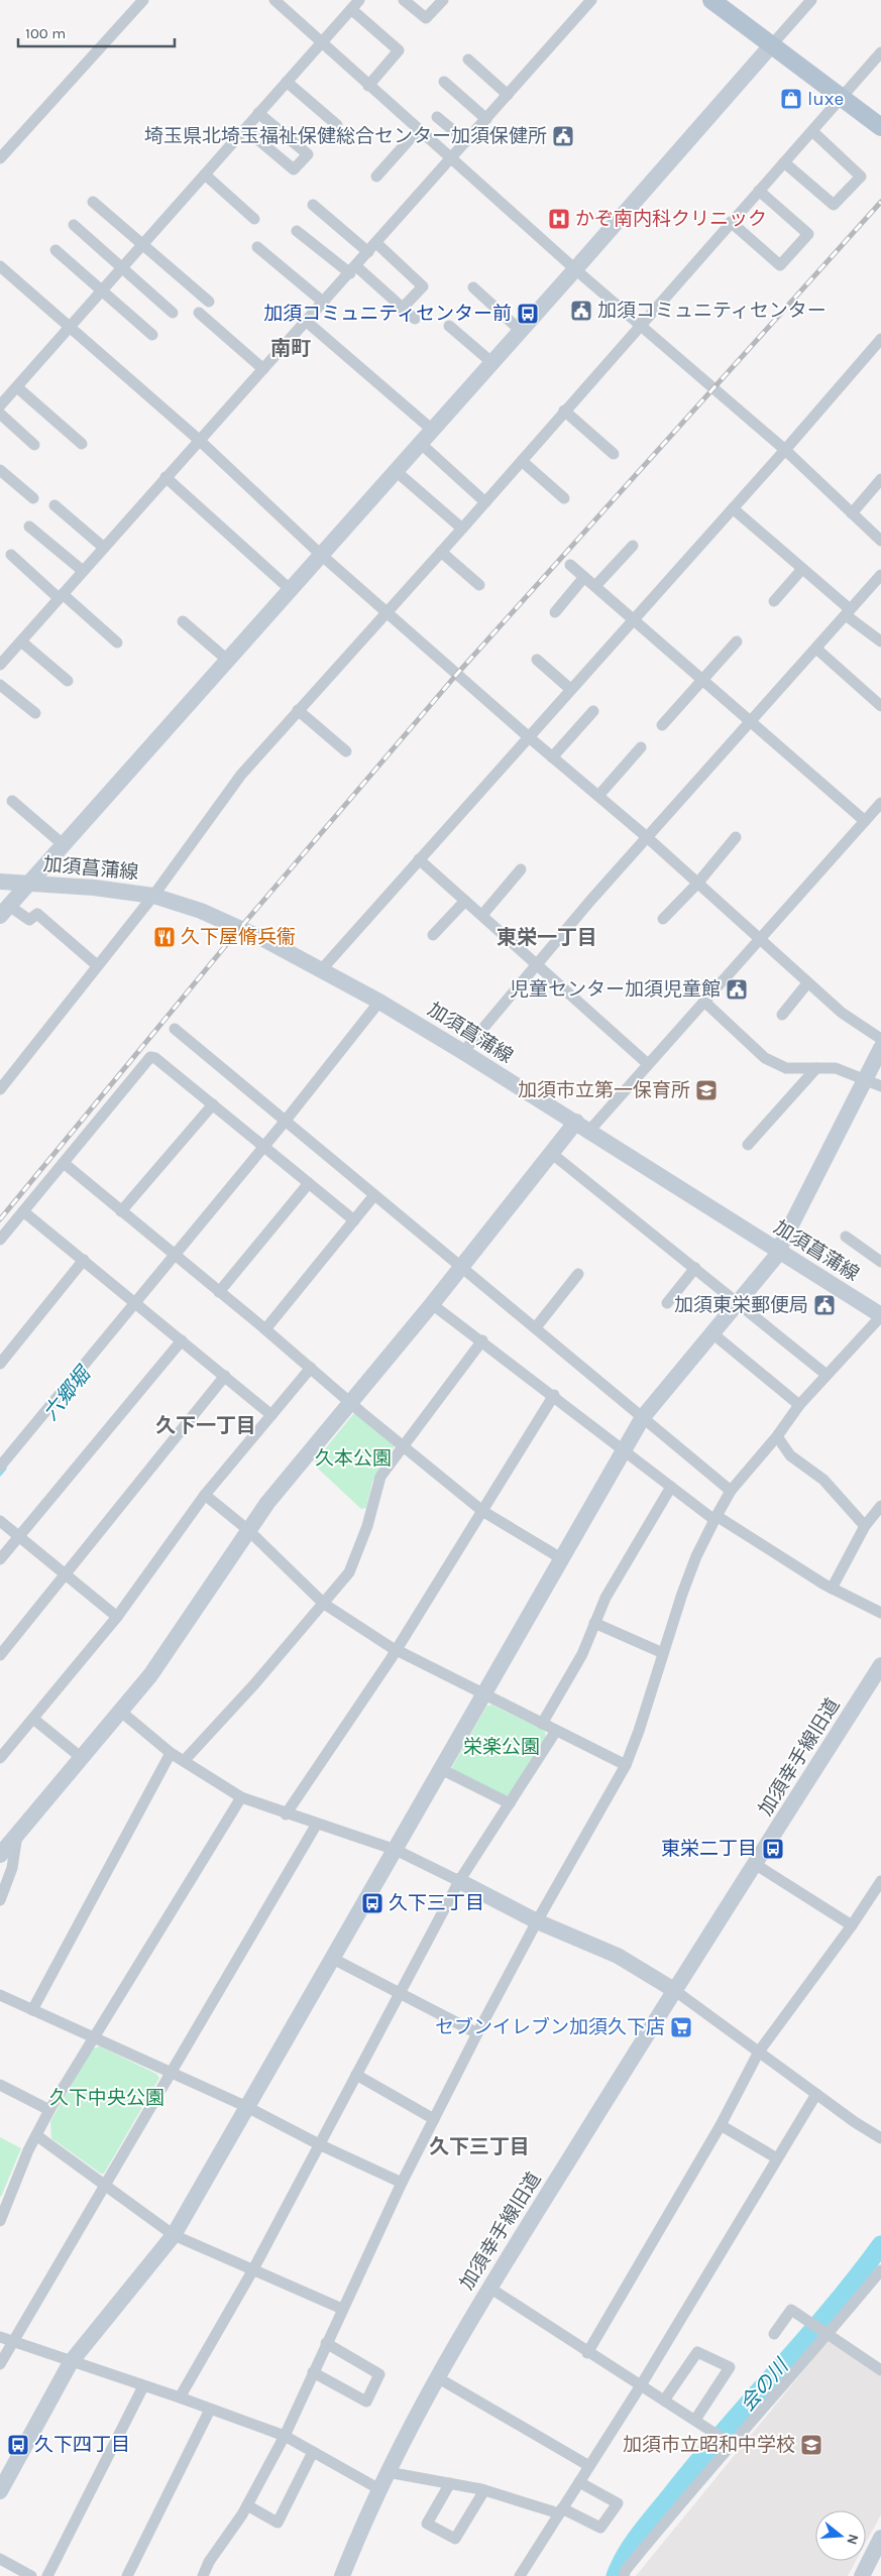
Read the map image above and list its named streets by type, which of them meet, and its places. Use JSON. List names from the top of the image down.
{
  "streets": {
    "street": ["加須菖蒲線", "加須幸手線旧道"]
  },
  "districts": [
    "南町",
    "東栄一丁目",
    "久下一丁目",
    "久下三丁目"
  ],
  "water": ["六郷堀", "会の川"],
  "parks": ["久本公園", "栄楽公園", "久下中央公園"],
  "places": {
    "shop": ["luxe"],
    "public building": [
      "埼玉県北埼玉福祉保健総合センター加須保健所",
      "加須コミュニティセンター",
      "児童センター加須児童館",
      "加須東栄郵便局"
    ],
    "hospital": ["かぞ南内科クリニック"],
    "bus stop": [
      "加須コミュニティセンター前",
      "東栄二丁目",
      "久下三丁目",
      "久下四丁目"
    ],
    "restaurant": ["久下屋脩兵衞"],
    "school or university": ["加須市立第一保育所", "加須市立昭和中学校"],
    "supermarket": ["セブンイレブン加須久下店"]
  },
  "scale_bar": "100 m",
  "north": "right"
}
